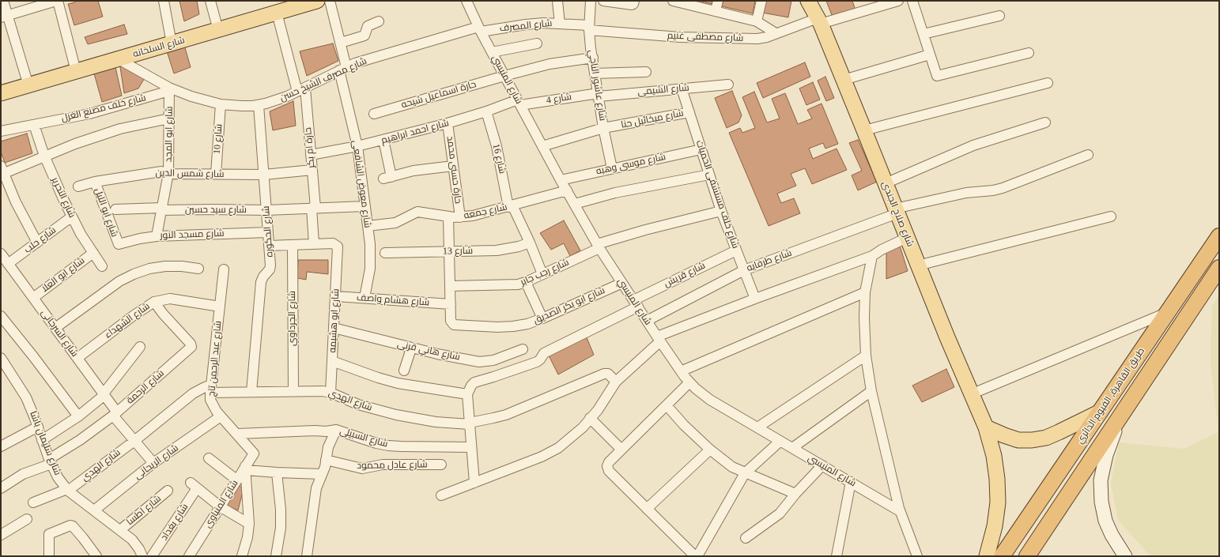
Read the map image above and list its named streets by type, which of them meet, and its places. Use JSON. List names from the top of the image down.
{
  "streets": {
    "highway": ["طريق القاهرة, الفيوم الدائري"],
    "main road": ["شارع السلخانه", "شارع صلاح الجندى"],
    "street": [
      "شارع المصرف",
      "شارع مصطفى غنيم",
      "شارع مصرف الشيخ حسن",
      "شارع المنيسي",
      "شارع عاشور الناجي",
      "شارع الشيمى",
      "حارة اسماعيل شيحه",
      "شارع 4",
      "شارع خلف مصنع الغزل",
      "شارع ميخائيل حنا",
      "شارع احمد ابراهيم",
      "شارع ابو المجد",
      "شارع 10",
      "حارة ام بكر",
      "شارع 16",
      "شارع موسى وهبه",
      "حارة حسنى محمد",
      "شارع شمس الدين",
      "شارع معوض الشافعى",
      "شارع خلف مستشفى الحميات",
      "شارع التحرير",
      "شارع سيد حسين",
      "شارع جمعه",
      "شارع ابو الليل",
      "شارع الحكوره",
      "شارع مسجد النور",
      "شارع حلب",
      "شارع 13",
      "شارع طرفايه",
      "شارع رجب جابر",
      "شارع ابو العلا",
      "شارع قريش",
      "شارع هشام واصف",
      "شارع ابو بكر الصديق",
      "شارع الجرداوي",
      "شارع الشهداء",
      "شارع ابو هشيمه",
      "شارع السرجانى",
      "شارع هاني قرنى",
      "شارع عبد الرحمن تاج",
      "شارع الرحمة",
      "شارع الهدي",
      "شارع السبيلى",
      "شارع سليمان باشا",
      "شارع الريحانى",
      "شارع عادل محمود",
      "شارع المنياوى",
      "شارع اطسا",
      "شارع بغداد"
    ]
  },
  "crossings": [
    ["شارع المصرف", "شارع مصطفى غنيم"],
    ["شارع المصرف", "شارع مصرف الشيخ حسن"],
    ["شارع المصرف", "شارع المنيسي"],
    ["شارع المصرف", "شارع عاشور الناجي"],
    ["شارع مصطفى غنيم", "شارع عاشور الناجي"],
    ["شارع مصطفى غنيم", "شارع صلاح الجندى"],
    ["شارع السلخانه", "شارع مصرف الشيخ حسن"],
    ["شارع السلخانه", "حارة ام بكر"],
    ["شارع مصرف الشيخ حسن", "شارع المنيسي"],
    ["شارع مصرف الشيخ حسن", "شارع خلف مصنع الغزل"],
    ["شارع مصرف الشيخ حسن", "شارع ابو المجد"],
    ["شارع مصرف الشيخ حسن", "شارع 10"],
    ["شارع مصرف الشيخ حسن", "حارة ام بكر"],
    ["شارع مصرف الشيخ حسن", "شارع معوض الشافعى"],
    ["شارع مصرف الشيخ حسن", "شارع الحكوره"],
    ["شارع المنيسي", "حارة اسماعيل شيحه"],
    ["شارع المنيسي", "شارع 4"],
    ["شارع المنيسي", "شارع ميخائيل حنا"],
    ["شارع المنيسي", "شارع احمد ابراهيم"],
    ["شارع المنيسي", "شارع موسى وهبه"],
    ["شارع المنيسي", "شارع جمعه"],
    ["شارع المنيسي", "شارع طرفايه"],
    ["شارع المنيسي", "شارع رجب جابر"],
    ["شارع المنيسي", "شارع قريش"],
    ["شارع المنيسي", "شارع ابو بكر الصديق"],
    ["شارع عاشور الناجي", "شارع الشيمى"],
    ["شارع عاشور الناجي", "حارة اسماعيل شيحه"],
    ["شارع عاشور الناجي", "شارع 4"],
    ["شارع عاشور الناجي", "شارع ميخائيل حنا"],
    ["شارع عاشور الناجي", "شارع موسى وهبه"],
    ["شارع الشيمى", "شارع 4"],
    ["شارع الشيمى", "شارع خلف مستشفى الحميات"],
    ["شارع 4", "شارع احمد ابراهيم"],
    ["شارع خلف مصنع الغزل", "شارع ابو المجد"],
    ["شارع خلف مصنع الغزل", "شارع التحرير"],
    ["شارع ميخائيل حنا", "شارع خلف مستشفى الحميات"],
    ["شارع احمد ابراهيم", "حارة ام بكر"],
    ["شارع احمد ابراهيم", "شارع 16"],
    ["شارع احمد ابراهيم", "حارة حسنى محمد"],
    ["شارع احمد ابراهيم", "شارع معوض الشافعى"],
    ["شارع ابو المجد", "شارع شمس الدين"],
    ["شارع ابو المجد", "شارع سيد حسين"],
    ["شارع ابو المجد", "شارع مسجد النور"],
    ["شارع 10", "شارع شمس الدين"],
    ["حارة ام بكر", "شارع شمس الدين"],
    ["حارة ام بكر", "شارع سيد حسين"],
    ["حارة ام بكر", "شارع ابو هشيمه"],
    ["شارع 16", "شارع جمعه"],
    ["شارع 16", "شارع 13"],
    ["شارع 16", "شارع رجب جابر"],
    ["شارع موسى وهبه", "شارع خلف مستشفى الحميات"],
    ["حارة حسنى محمد", "شارع جمعه"],
    ["شارع شمس الدين", "شارع ابو الليل"],
    ["شارع شمس الدين", "شارع الحكوره"],
    ["شارع معوض الشافعى", "شارع سيد حسين"],
    ["شارع معوض الشافعى", "شارع جمعه"],
    ["شارع معوض الشافعى", "شارع هشام واصف"],
    ["شارع خلف مستشفى الحميات", "شارع طرفايه"],
    ["شارع خلف مستشفى الحميات", "شارع رجب جابر"],
    ["شارع خلف مستشفى الحميات", "شارع قريش"],
    ["شارع التحرير", "شارع حلب"],
    ["شارع التحرير", "شارع ابو العلا"],
    ["شارع سيد حسين", "شارع الحكوره"],
    ["شارع جمعه", "شارع ابو بكر الصديق"],
    ["شارع ابو الليل", "شارع مسجد النور"],
    ["شارع صلاح الجندى", "شارع طرفايه"],
    ["شارع الحكوره", "شارع مسجد النور"],
    ["شارع الحكوره", "شارع الهدي"],
    ["شارع حلب", "شارع السرجانى"],
    ["شارع 13", "شارع ابو بكر الصديق"],
    ["شارع رجب جابر", "شارع ابو بكر الصديق"],
    ["شارع ابو العلا", "شارع السرجانى"],
    ["شارع هشام واصف", "شارع ابو بكر الصديق"],
    ["شارع هشام واصف", "شارع ابو هشيمه"],
    ["شارع الجرداوي", "شارع الهدي"],
    ["شارع الشهداء", "شارع السرجانى"],
    ["شارع الشهداء", "شارع عبد الرحمن تاج"],
    ["شارع الشهداء", "شارع الرحمة"],
    ["شارع ابو هشيمه", "شارع هاني قرنى"],
    ["شارع ابو هشيمه", "شارع الهدي"],
    ["شارع السرجانى", "شارع الرحمة"],
    ["شارع السرجانى", "شارع الهدي"],
    ["شارع السرجانى", "شارع الريحانى"],
    ["شارع عبد الرحمن تاج", "شارع الهدي"],
    ["شارع عبد الرحمن تاج", "شارع السبيلى"],
    ["شارع عبد الرحمن تاج", "شارع الريحانى"],
    ["شارع عبد الرحمن تاج", "شارع المنياوى"],
    ["شارع الرحمة", "شارع سليمان باشا"],
    ["شارع الهدي", "شارع سليمان باشا"],
    ["شارع سليمان باشا", "شارع الريحانى"],
    ["شارع سليمان باشا", "شارع اطسا"],
    ["شارع المنياوى", "شارع بغداد"]
  ]
}
